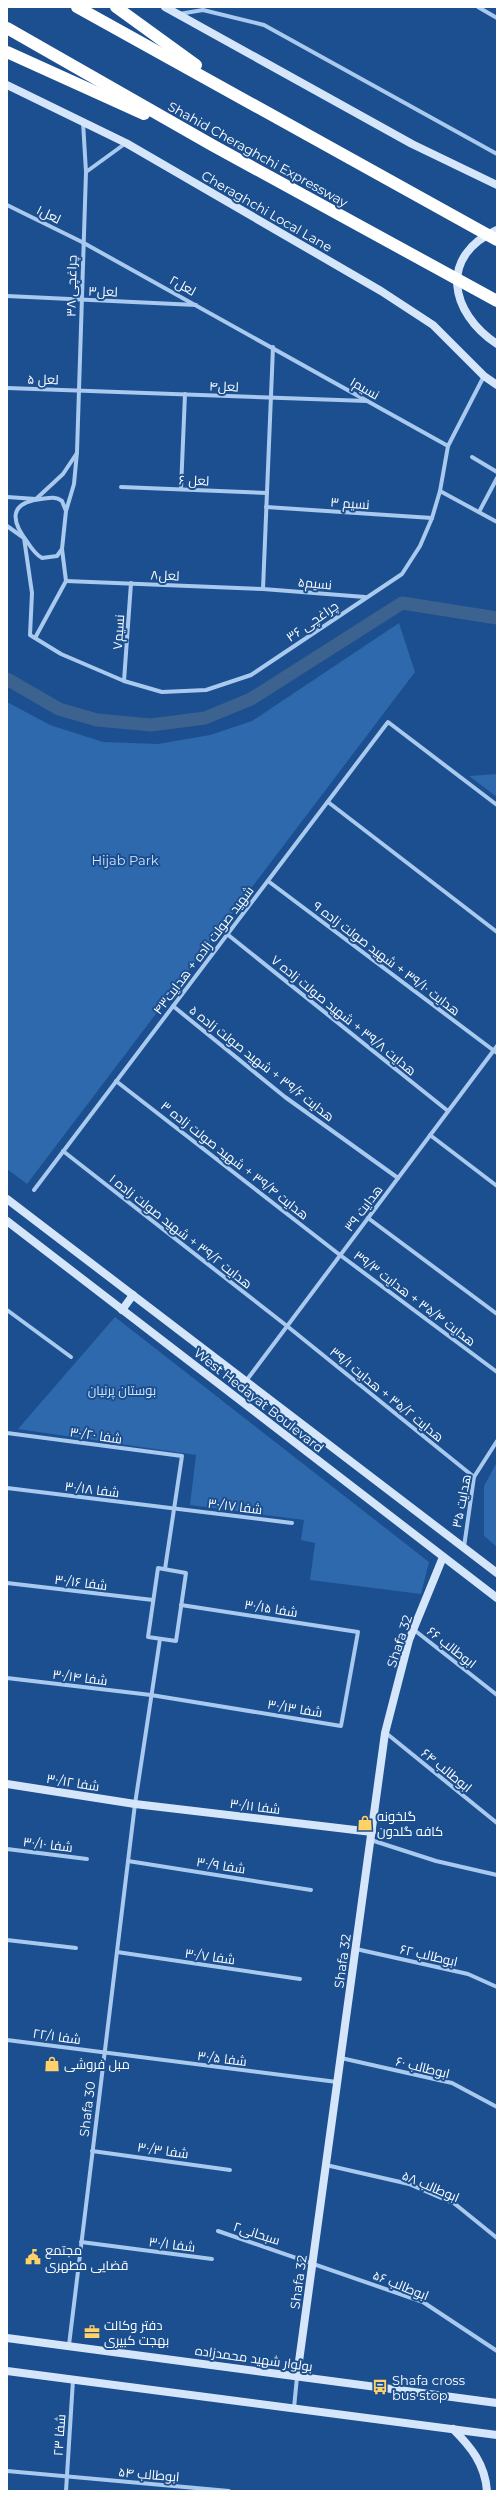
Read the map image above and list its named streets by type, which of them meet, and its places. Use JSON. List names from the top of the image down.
{
  "streets": {
    "highway": ["Shahid Cheraghchi Expressway"],
    "main road": [
      "Cheraghchi Local Lane",
      "West Hedayat Boulevard",
      "Shafa 32",
      "شفا ۳۰/۱۲",
      "شفا ۳۰/۱۱",
      "بولوار شهید محمدزاده"
    ],
    "street": [
      "لعل۱",
      "لعل۲",
      "چراغچی ۳۸",
      "لعل۳",
      "لعل ۵",
      "لعل۴",
      "نسیم۱",
      "لعل ۶",
      "نسیم ۳",
      "لعل۸",
      "نسیم۵",
      "چراغچی ۳۶",
      "نسیم۷",
      "شهید صولت زاده + هدایت۴۳",
      "هدایت ۳۹/۱۰ + شهید صولت زاده ۹",
      "هدایت ۳۹/۸ + شهید صولت زاده ۷",
      "هدایت ۳۹/۶ + شهید صولت زاده ۵",
      "هدایت ۳۹/۴ + شهید صولت زاده ۳",
      "هدایت ۳۹",
      "هدایت ۳۹/۲ + شهید صولت زاده ۱",
      "هدایت ۳۵/۴ + هدایت ۳۹/۳",
      "هدایت ۳۵/۲ + هدایت ۳۹/۱",
      "شفا ۳۰/۲۰",
      "شفا ۳۰/۱۸",
      "هدایت ۳۵",
      "شفا ۳۰/۱۷",
      "شفا ۳۰/۱۶",
      "شفا ۳۰/۱۵",
      "ابوطالب ۶۶",
      "شفا ۳۰/۱۴",
      "شفا ۳۰/۱۳",
      "ابوطالب ۶۴",
      "شفا ۳۰/۱۰",
      "۳۰/۹ شفا",
      "ابوطالب ۶۲",
      "۳۰/۷ شفا",
      "۲۲/۱ شفا",
      "۳۰/۵ شفا",
      "ابوطالب ۶۰",
      "Shafa 30",
      "۳۰/۳ شفا",
      "ابوطالب ۵۸",
      "سبحانی۲",
      "شفا ۳۰/۱",
      "ابوطالب ۵۶",
      "شفا ۲۳",
      "ابوطالب ۵۴"
    ]
  },
  "crossings": [
    ["Cheraghchi Local Lane", "چراغچی ۳۸"],
    ["Cheraghchi Local Lane", "چراغچی ۳۶"],
    ["لعل۱", "لعل۲"],
    ["لعل۱", "چراغچی ۳۸"],
    ["لعل۲", "چراغچی ۳۸"],
    ["لعل۲", "لعل۳"],
    ["لعل۲", "نسیم۱"],
    ["چراغچی ۳۸", "لعل۳"],
    ["چراغچی ۳۸", "لعل ۵"],
    ["چراغچی ۳۸", "لعل۴"],
    ["چراغچی ۳۸", "چراغچی ۳۶"],
    ["لعل ۵", "لعل۴"],
    ["لعل۴", "نسیم۱"],
    ["نسیم۱", "چراغچی ۳۶"],
    ["نسیم ۳", "چراغچی ۳۶"],
    ["لعل۸", "نسیم۵"],
    ["لعل۸", "نسیم۷"],
    ["نسیم۵", "چراغچی ۳۶"],
    ["چراغچی ۳۶", "نسیم۷"],
    ["شهید صولت زاده + هدایت۴۳", "هدایت ۳۹/۱۰ + شهید صولت زاده ۹"],
    ["شهید صولت زاده + هدایت۴۳", "هدایت ۳۹/۸ + شهید صولت زاده ۷"],
    ["شهید صولت زاده + هدایت۴۳", "هدایت ۳۹/۶ + شهید صولت زاده ۵"],
    ["شهید صولت زاده + هدایت۴۳", "هدایت ۳۹/۴ + شهید صولت زاده ۳"],
    ["شهید صولت زاده + هدایت۴۳", "هدایت ۳۹/۲ + شهید صولت زاده ۱"],
    ["هدایت ۳۹/۱۰ + شهید صولت زاده ۹", "هدایت ۳۹"],
    ["هدایت ۳۹/۸ + شهید صولت زاده ۷", "هدایت ۳۹"],
    ["هدایت ۳۹/۶ + شهید صولت زاده ۵", "هدایت ۳۹"],
    ["هدایت ۳۹/۴ + شهید صولت زاده ۳", "هدایت ۳۹"],
    ["هدایت ۳۹/۴ + شهید صولت زاده ۳", "هدایت ۳۵/۴ + هدایت ۳۹/۳"],
    ["هدایت ۳۹", "هدایت ۳۹/۲ + شهید صولت زاده ۱"],
    ["هدایت ۳۹", "هدایت ۳۵/۴ + هدایت ۳۹/۳"],
    ["هدایت ۳۹", "هدایت ۳۵/۲ + هدایت ۳۹/۱"],
    ["هدایت ۳۹", "West Hedayat Boulevard"],
    ["هدایت ۳۹/۲ + شهید صولت زاده ۱", "هدایت ۳۵/۲ + هدایت ۳۹/۱"],
    ["هدایت ۳۵/۲ + هدایت ۳۹/۱", "هدایت ۳۵"],
    ["West Hedayat Boulevard", "هدایت ۳۵"],
    ["West Hedayat Boulevard", "Shafa 32"],
    ["شفا ۳۰/۲۰", "شفا ۳۰/۱۸"],
    ["شفا ۳۰/۲۰", "شفا ۳۰/۱۷"],
    ["شفا ۳۰/۱۸", "شفا ۳۰/۱۷"],
    ["شفا ۳۰/۱۵", "شفا ۳۰/۱۳"],
    ["Shafa 32", "ابوطالب ۶۶"],
    ["Shafa 32", "ابوطالب ۶۴"],
    ["Shafa 32", "شفا ۳۰/۱۱"],
    ["Shafa 32", "ابوطالب ۶۲"],
    ["Shafa 32", "۳۰/۵ شفا"],
    ["Shafa 32", "ابوطالب ۶۰"],
    ["Shafa 32", "ابوطالب ۵۸"],
    ["Shafa 32", "سبحانی۲"],
    ["Shafa 32", "ابوطالب ۵۶"],
    ["Shafa 32", "بولوار شهید محمدزاده"],
    ["شفا ۳۰/۱۴", "شفا ۳۰/۱۳"],
    ["شفا ۳۰/۱۴", "Shafa 30"],
    ["شفا ۳۰/۱۳", "Shafa 30"],
    ["شفا ۳۰/۱۲", "شفا ۳۰/۱۱"],
    ["شفا ۳۰/۱۲", "Shafa 30"],
    ["شفا ۳۰/۱۱", "Shafa 30"],
    ["۳۰/۹ شفا", "Shafa 30"],
    ["۳۰/۷ شفا", "Shafa 30"],
    ["۲۲/۱ شفا", "۳۰/۵ شفا"],
    ["۲۲/۱ شفا", "Shafa 30"],
    ["۳۰/۵ شفا", "Shafa 30"],
    ["Shafa 30", "۳۰/۳ شفا"],
    ["Shafa 30", "شفا ۳۰/۱"],
    ["Shafa 30", "بولوار شهید محمدزاده"],
    ["سبحانی۲", "ابوطالب ۵۶"],
    ["شفا ۲۳", "ابوطالب ۵۴"]
  ],
  "parks": ["Hijab Park", "بوستان پرنیان"],
  "places": {
    "shop": ["گلخونه کافه گلدون", "مبل فروشی"],
    "public building": ["مجتمع قضایی مطهری"],
    "office": ["دفتر وکالت بهجت کبیری"],
    "bus stop": ["Shafa cross bus stop"]
  }
}
